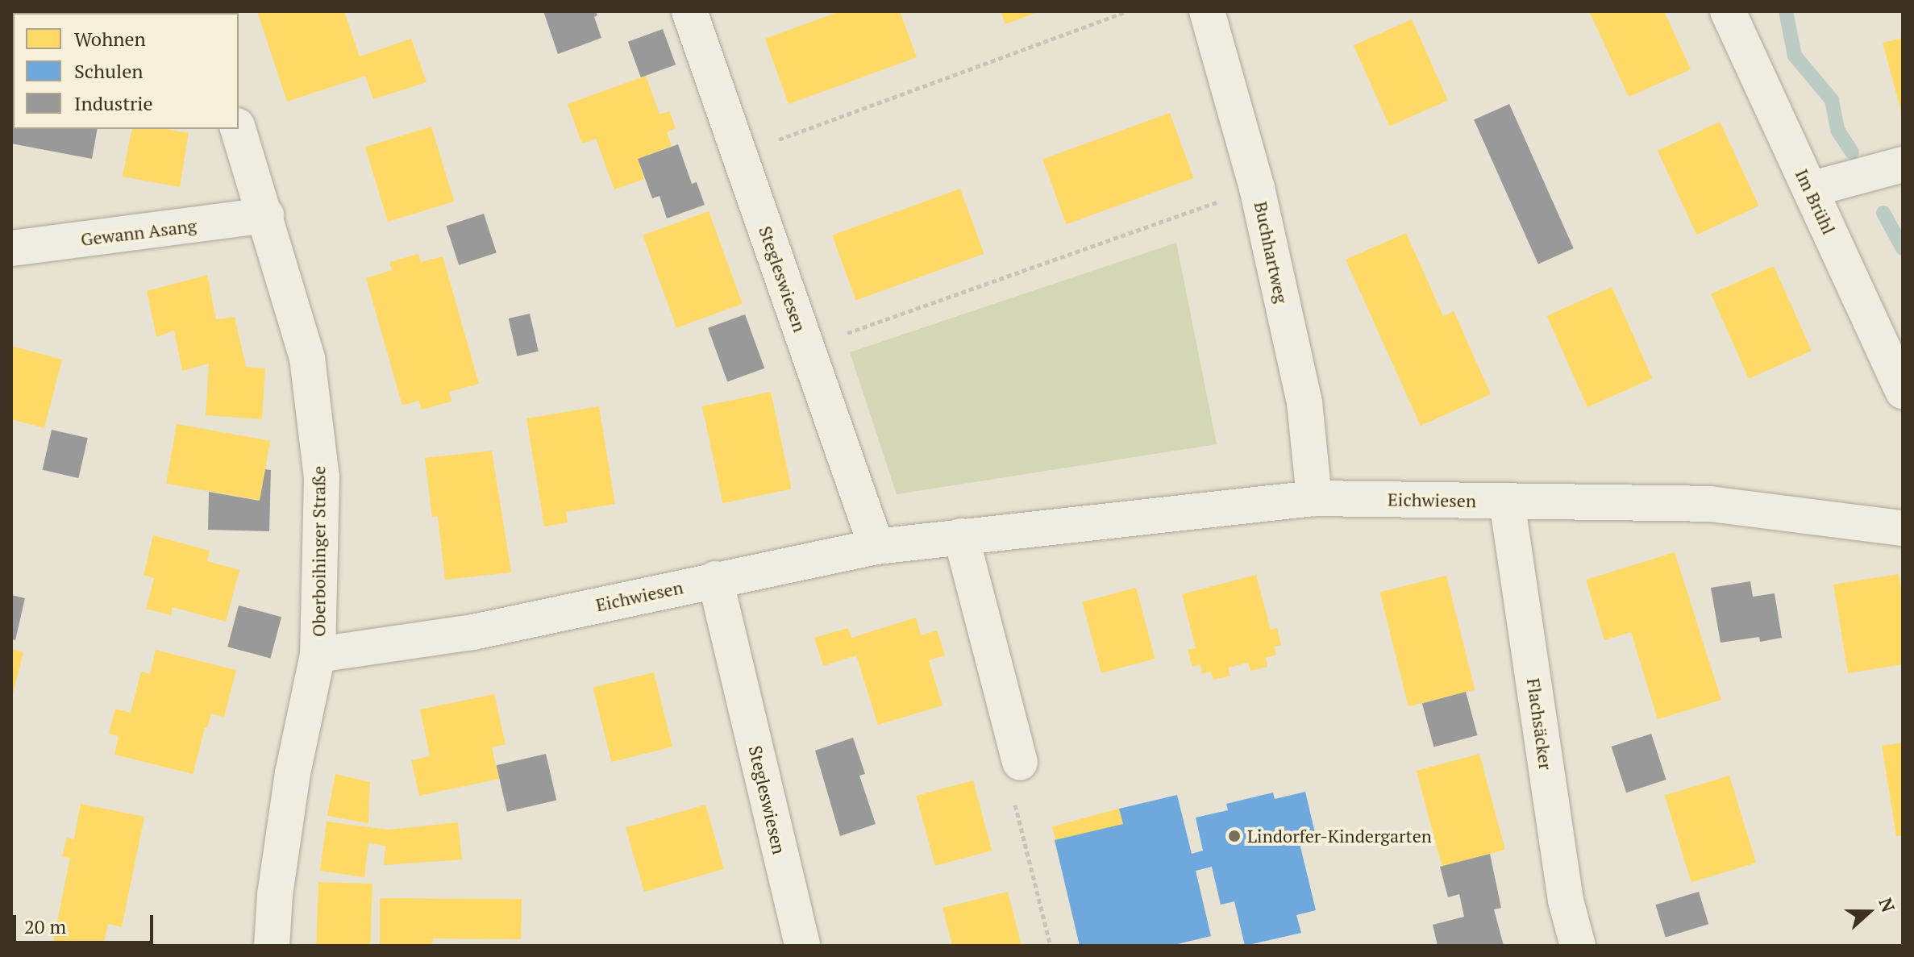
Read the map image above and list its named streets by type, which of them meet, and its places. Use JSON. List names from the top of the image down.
{
  "streets": {
    "street": [
      "Im Brühl",
      "Gewann Asang",
      "Buchhartweg",
      "Stegleswiesen",
      "Eichwiesen",
      "Oberboihinger Straße",
      "Flachsäcker"
    ]
  },
  "crossings": [
    ["Gewann Asang", "Oberboihinger Straße"],
    ["Buchhartweg", "Eichwiesen"],
    ["Stegleswiesen", "Eichwiesen"],
    ["Eichwiesen", "Oberboihinger Straße"],
    ["Eichwiesen", "Flachsäcker"]
  ],
  "places": ["Lindorfer-Kindergarten"],
  "legend": ["Wohnen", "Schulen", "Industrie"],
  "scale_bar": "20 m",
  "north": "right"
}
